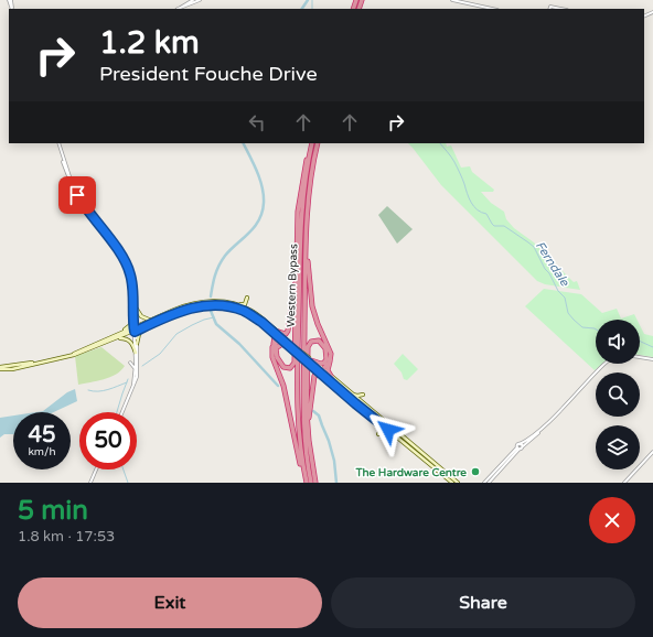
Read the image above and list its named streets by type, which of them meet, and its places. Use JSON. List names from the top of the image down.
{
  "streets": {
    "highway": ["Western Bypass"]
  },
  "water": ["Ferndale"],
  "places": ["The Hardware Centre"],
  "page": {
    "turn": ["1.2 km", "President Fouche Drive"],
    "speed": "45 km/h",
    "limit": "50",
    "heading": ["5 min", "1.8 km · 17:53"],
    "buttons": ["Exit", "Share"]
  }
}
